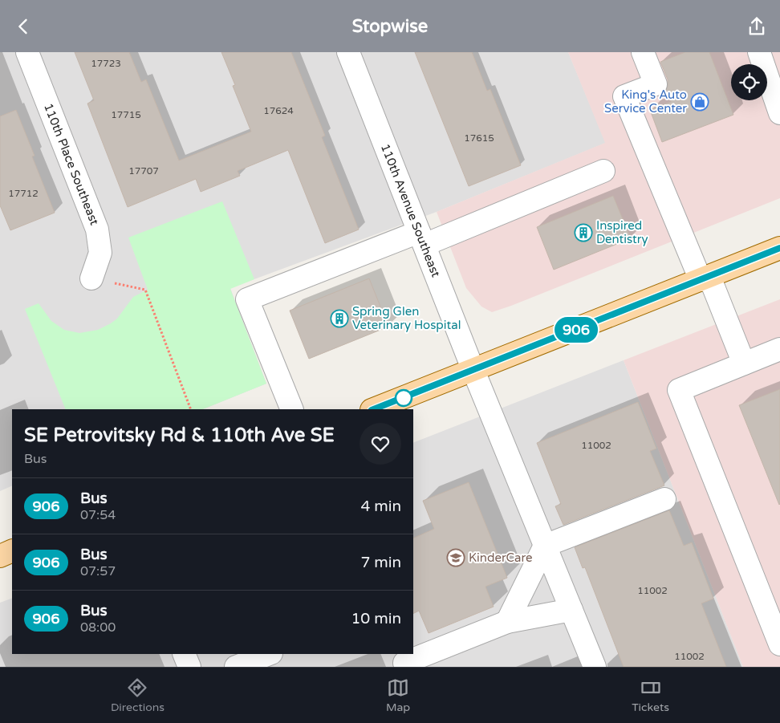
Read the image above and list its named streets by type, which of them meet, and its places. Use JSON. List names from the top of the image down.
{
  "streets": {
    "street": ["110th Place Southeast", "110th Avenue Southeast"]
  },
  "places": {
    "shop": ["King's Auto Service Center"],
    "building": ["Inspired Dentistry", "Spring Glen Veterinary Hospital"],
    "school or university": ["KinderCare"]
  },
  "lines": ["bus line 906"],
  "house_numbers": [
    "17723",
    "17624",
    "17715",
    "17615",
    "17707",
    "17712",
    "11002",
    "11002",
    "11002"
  ],
  "page": {
    "header": "Stopwise",
    "on_map": "906",
    "heading": ["SE Petrovitsky Rd & 110th Ave SE", "Bus"],
    "list": [
      {
        "mark": "906",
        "name": "Bus",
        "note": "07:54",
        "value": "4 min"
      },
      {
        "mark": "906",
        "name": "Bus",
        "note": "07:57",
        "value": "7 min"
      },
      {
        "mark": "906",
        "name": "Bus",
        "note": "08:00",
        "value": "10 min"
      }
    ],
    "tabs": ["Directions", "Map", "Tickets"]
  }
}
